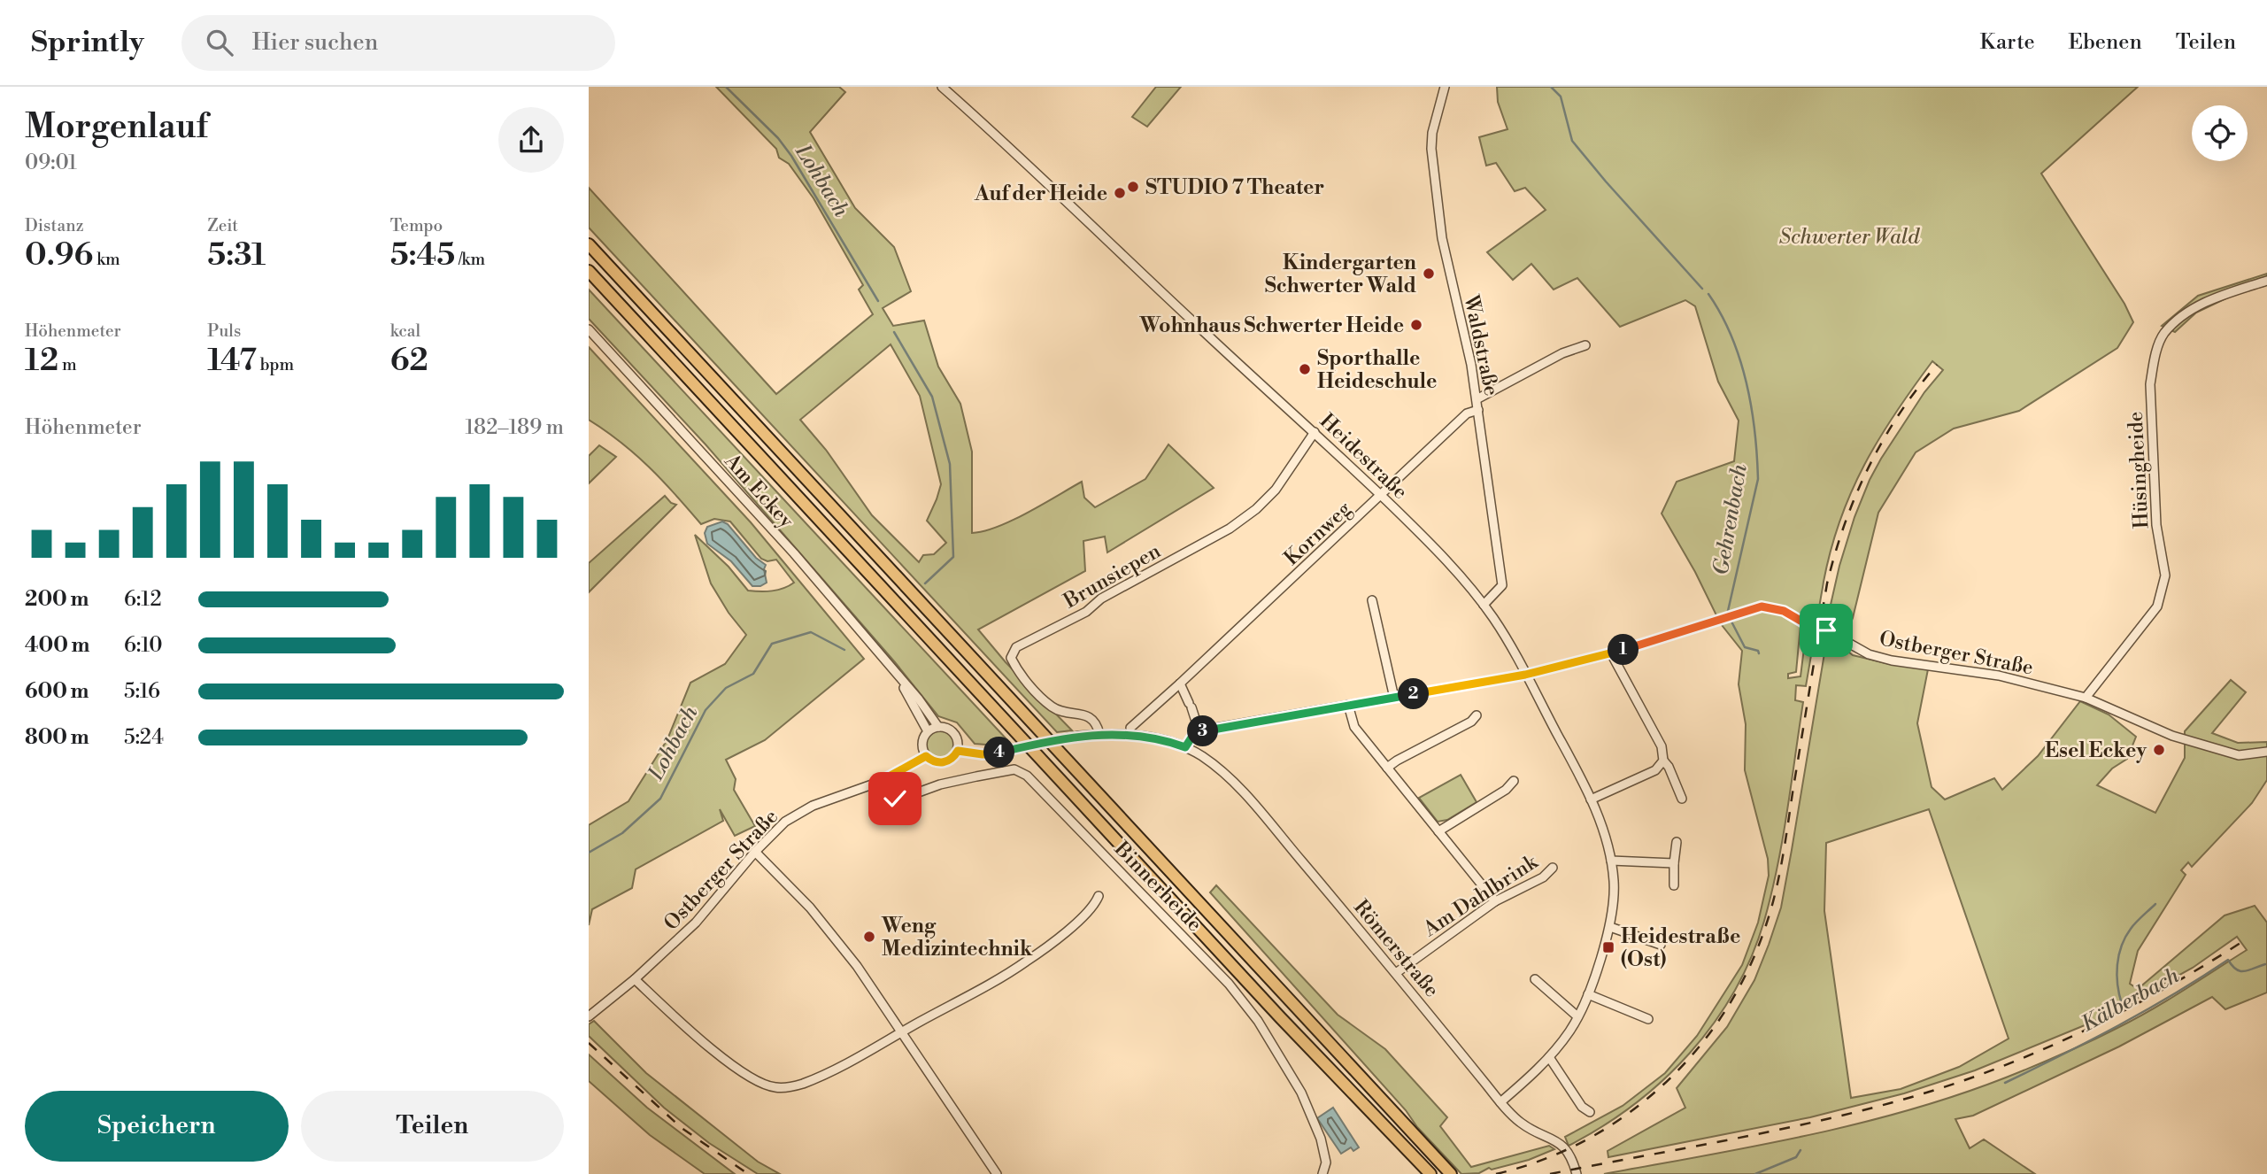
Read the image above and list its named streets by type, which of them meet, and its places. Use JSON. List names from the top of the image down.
{
  "streets": {
    "street": [
      "Waldstraße",
      "Heidestraße",
      "Hüsingheide",
      "Am Eckey",
      "Kornweg",
      "Brunsiepen",
      "Ostberger Straße",
      "Binnerheide",
      "Am Dahlbrink",
      "Römerstraße"
    ]
  },
  "crossings": [
    ["Waldstraße", "Heidestraße"],
    ["Waldstraße", "Kornweg"],
    ["Heidestraße", "Kornweg"],
    ["Heidestraße", "Brunsiepen"],
    ["Heidestraße", "Ostberger Straße"],
    ["Heidestraße", "Römerstraße"],
    ["Hüsingheide", "Ostberger Straße"],
    ["Am Eckey", "Ostberger Straße"],
    ["Ostberger Straße", "Binnerheide"],
    ["Am Dahlbrink", "Römerstraße"]
  ],
  "water": ["Lohbach", "Gehrenbach", "Kälberbach"],
  "parks": ["Schwerter Wald"],
  "places": {
    "other": [
      "STUDIO 7 Theater",
      "Auf der Heide",
      "Kindergarten Schwerter Wald",
      "Wohnhaus Schwerter Heide",
      "Sporthalle Heideschule",
      "Esel Eckey",
      "Weng Medizintechnik"
    ],
    "transit": ["Heidestraße (Ost)"]
  },
  "page": {
    "header": "Sprintly",
    "search": "Hier suchen",
    "nav": ["Karte", "Ebenen", "Teilen"],
    "heading": ["Morgenlauf", "09:01"],
    "stats": [
      ["Distanz", "0.96 km"],
      ["Zeit", "5:31"],
      ["Tempo", "5:45 /km"],
      ["Höhenmeter", "12 m"],
      ["Puls", "147 bpm"],
      ["kcal", "62"]
    ],
    "chart": ["Höhenmeter", "182–189 m"],
    "list": [
      {
        "name": "200 m",
        "note": "6:12"
      },
      {
        "name": "400 m",
        "note": "6:10"
      },
      {
        "name": "600 m",
        "note": "5:16"
      },
      {
        "name": "800 m",
        "note": "5:24"
      }
    ],
    "pins": [
      "1",
      "2",
      "3",
      "4"
    ],
    "buttons": ["Speichern", "Teilen"]
  }
}
